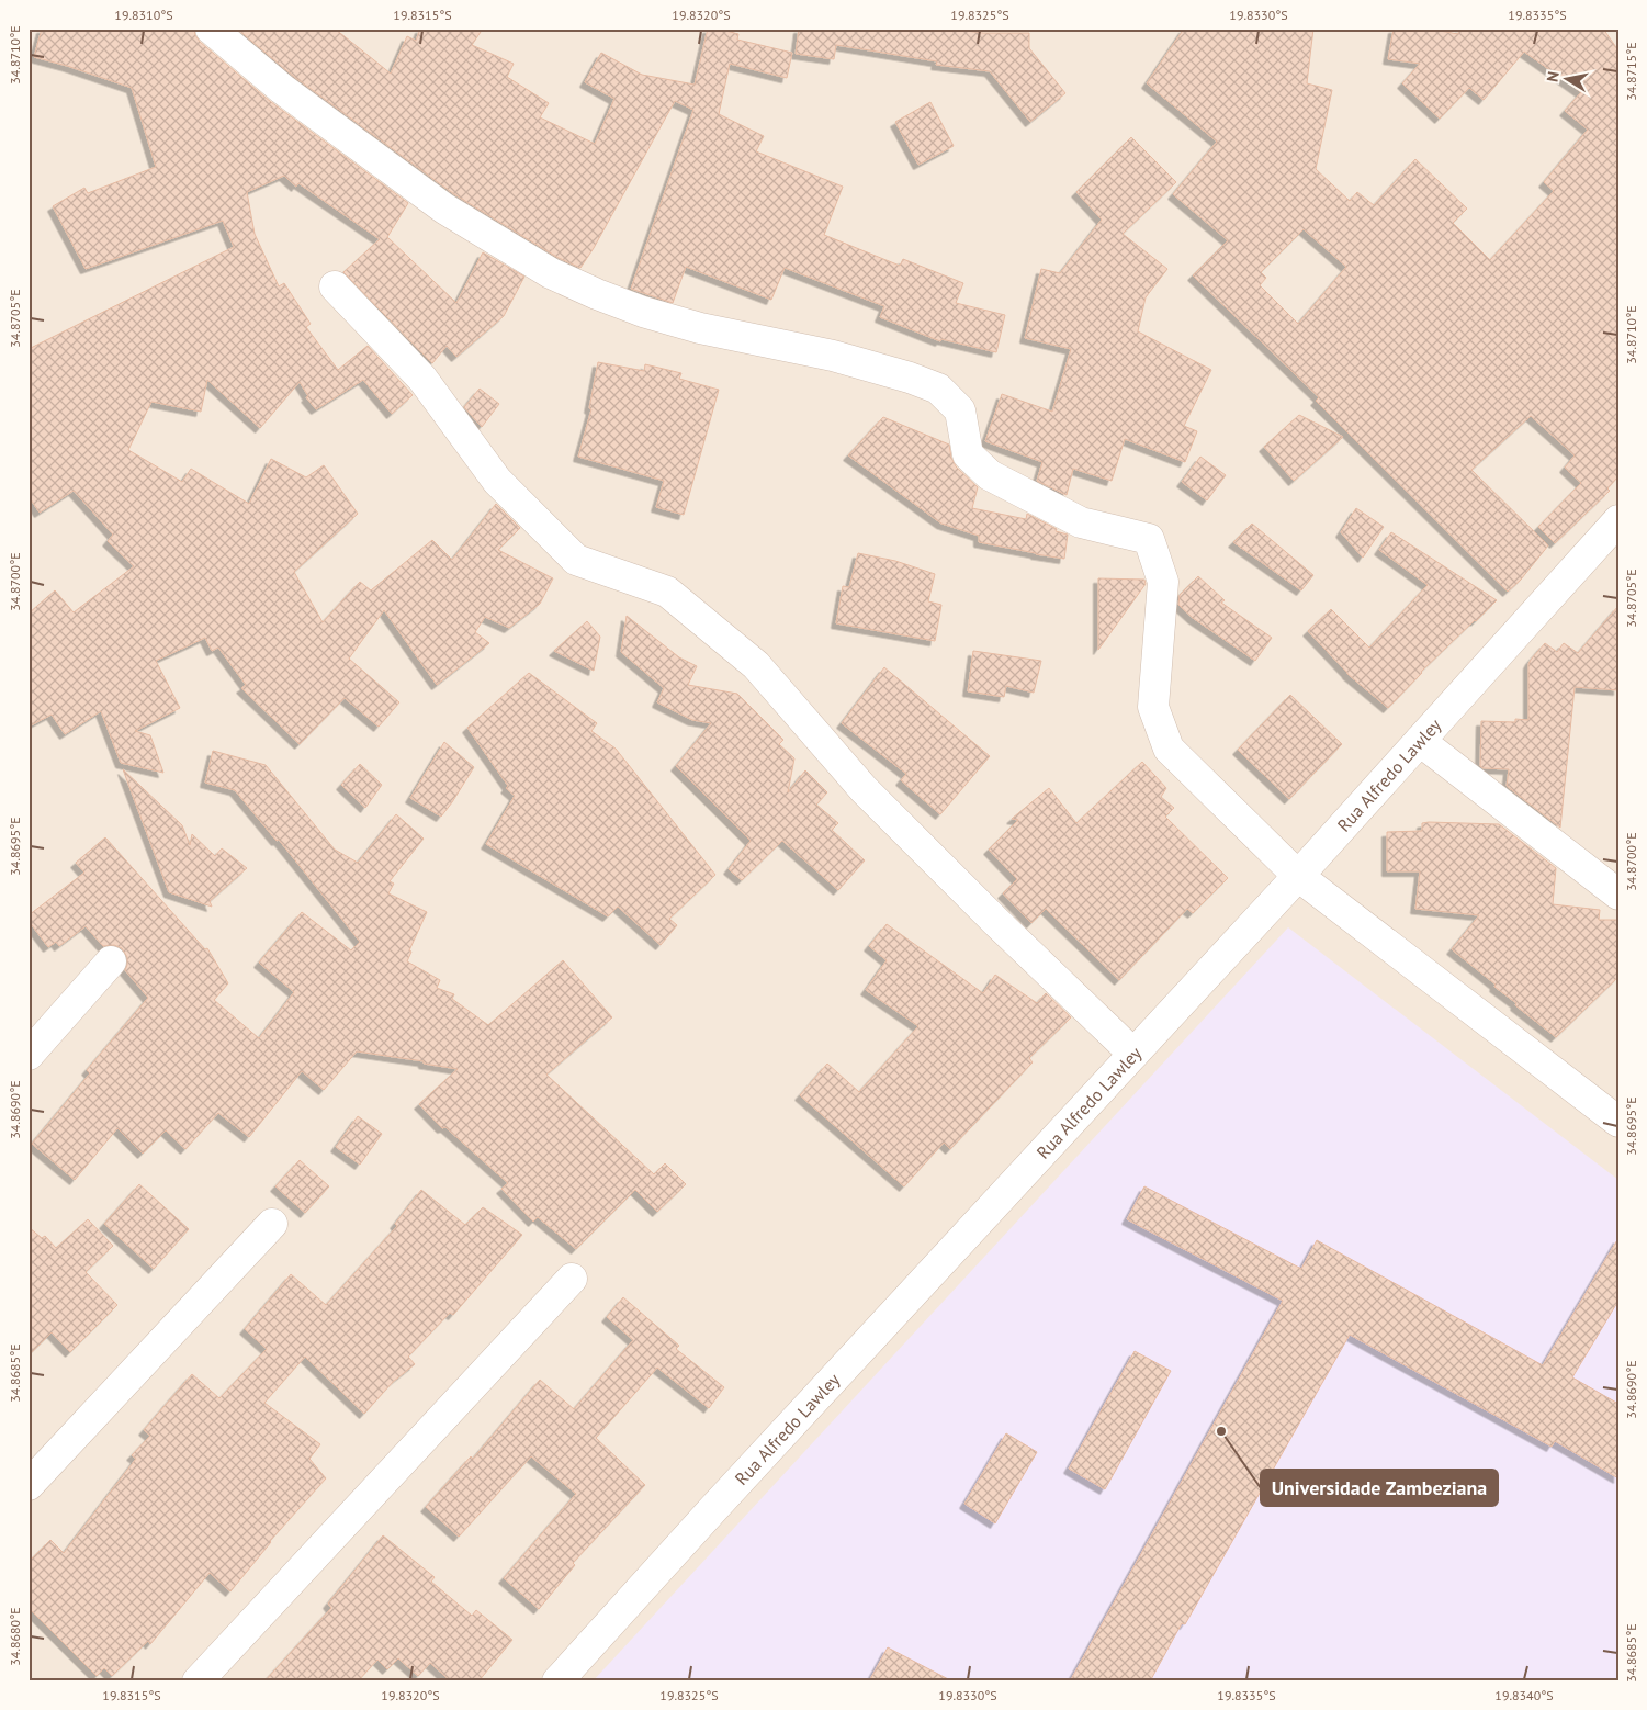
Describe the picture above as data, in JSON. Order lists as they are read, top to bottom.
{
  "streets": {
    "street": ["Rua Alfredo Lawley"]
  },
  "places": ["Universidade Zambeziana"],
  "north": "left",
  "coordinates": [
    "19.8310°S",
    "19.8315°S",
    "19.8320°S",
    "19.8325°S",
    "19.8330°S",
    "19.8335°S",
    "34.8710°E",
    "34.8715°E",
    "34.8705°E",
    "34.8700°E",
    "34.8695°E",
    "34.8690°E",
    "34.8685°E",
    "34.8680°E",
    "19.8340°S"
  ]
}
